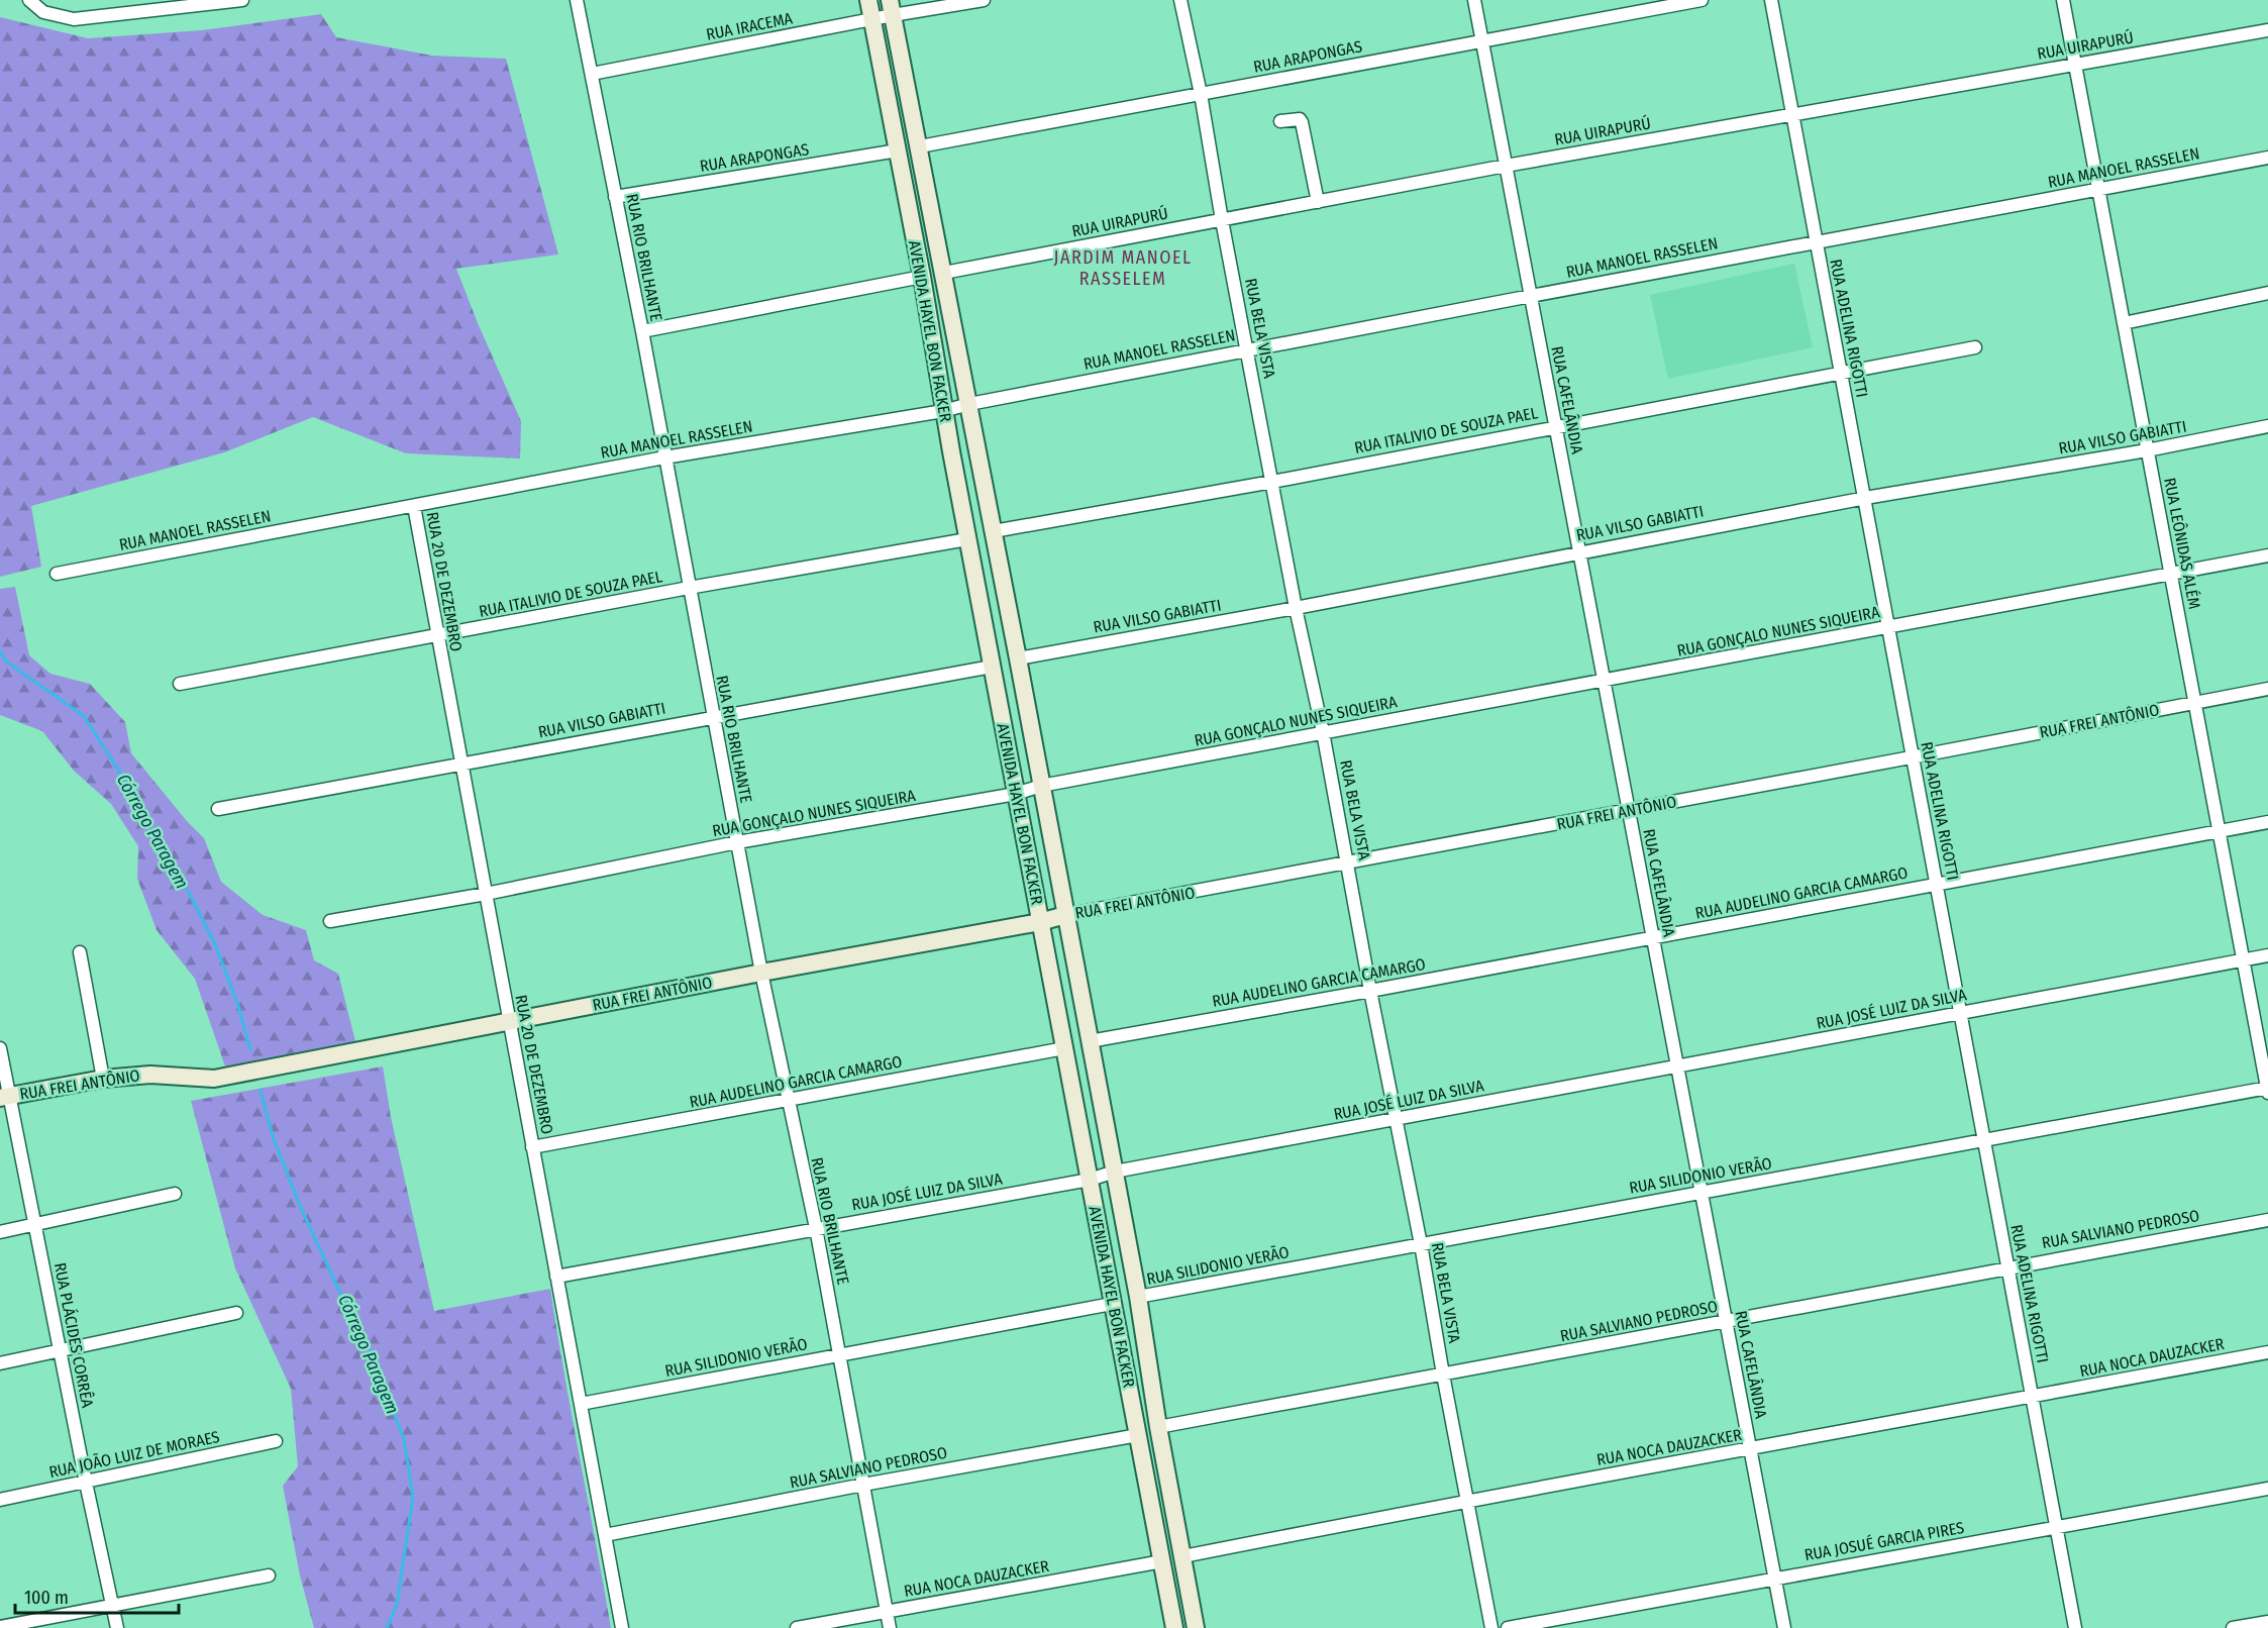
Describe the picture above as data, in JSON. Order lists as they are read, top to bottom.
{
  "streets": {
    "main road": ["AVENIDA HAYEL BON FACKER", "RUA FREI ANTÔNIO"],
    "street": [
      "RUA IRACEMA",
      "RUA UIRAPURÚ",
      "RUA ARAPONGAS",
      "RUA MANOEL RASSELEN",
      "RUA RIO BRILHANTE",
      "RUA BELA VISTA",
      "RUA ADELINA RIGOTTI",
      "RUA CAFELÂNDIA",
      "RUA ITALIVIO DE SOUZA PAEL",
      "RUA VILSO GABIATTI",
      "RUA LEÔNIDAS ALÉM",
      "RUA 20 DE DEZEMBRO",
      "RUA GONÇALO NUNES SIQUEIRA",
      "RUA AUDELINO GARCIA CAMARGO",
      "RUA JOSÉ LUIZ DA SILVA",
      "RUA SILIDONIO VERÃO",
      "RUA SALVIANO PEDROSO",
      "RUA PLÁCIDES CORRÊA",
      "RUA NOCA DAUZACKER",
      "RUA JOÃO LUIZ DE MORAES",
      "RUA JOSUÉ GARCIA PIRES"
    ]
  },
  "crossings": [
    ["RUA IRACEMA", "RUA RIO BRILHANTE"],
    ["RUA IRACEMA", "AVENIDA HAYEL BON FACKER"],
    ["RUA UIRAPURÚ", "RUA BELA VISTA"],
    ["RUA UIRAPURÚ", "RUA ADELINA RIGOTTI"],
    ["RUA UIRAPURÚ", "AVENIDA HAYEL BON FACKER"],
    ["RUA UIRAPURÚ", "RUA CAFELÂNDIA"],
    ["RUA UIRAPURÚ", "RUA LEÔNIDAS ALÉM"],
    ["RUA ARAPONGAS", "RUA RIO BRILHANTE"],
    ["RUA ARAPONGAS", "RUA BELA VISTA"],
    ["RUA ARAPONGAS", "AVENIDA HAYEL BON FACKER"],
    ["RUA ARAPONGAS", "RUA CAFELÂNDIA"],
    ["RUA MANOEL RASSELEN", "RUA RIO BRILHANTE"],
    ["RUA MANOEL RASSELEN", "RUA BELA VISTA"],
    ["RUA MANOEL RASSELEN", "RUA ADELINA RIGOTTI"],
    ["RUA MANOEL RASSELEN", "AVENIDA HAYEL BON FACKER"],
    ["RUA MANOEL RASSELEN", "RUA CAFELÂNDIA"],
    ["RUA MANOEL RASSELEN", "RUA LEÔNIDAS ALÉM"],
    ["RUA MANOEL RASSELEN", "RUA 20 DE DEZEMBRO"],
    ["RUA RIO BRILHANTE", "RUA ITALIVIO DE SOUZA PAEL"],
    ["RUA RIO BRILHANTE", "RUA VILSO GABIATTI"],
    ["RUA RIO BRILHANTE", "RUA GONÇALO NUNES SIQUEIRA"],
    ["RUA RIO BRILHANTE", "RUA FREI ANTÔNIO"],
    ["RUA RIO BRILHANTE", "RUA AUDELINO GARCIA CAMARGO"],
    ["RUA RIO BRILHANTE", "RUA JOSÉ LUIZ DA SILVA"],
    ["RUA RIO BRILHANTE", "RUA SILIDONIO VERÃO"],
    ["RUA RIO BRILHANTE", "RUA SALVIANO PEDROSO"],
    ["RUA RIO BRILHANTE", "RUA NOCA DAUZACKER"],
    ["RUA BELA VISTA", "RUA ITALIVIO DE SOUZA PAEL"],
    ["RUA BELA VISTA", "RUA VILSO GABIATTI"],
    ["RUA BELA VISTA", "RUA GONÇALO NUNES SIQUEIRA"],
    ["RUA BELA VISTA", "RUA FREI ANTÔNIO"],
    ["RUA BELA VISTA", "RUA AUDELINO GARCIA CAMARGO"],
    ["RUA BELA VISTA", "RUA JOSÉ LUIZ DA SILVA"],
    ["RUA BELA VISTA", "RUA SILIDONIO VERÃO"],
    ["RUA BELA VISTA", "RUA SALVIANO PEDROSO"],
    ["RUA BELA VISTA", "RUA NOCA DAUZACKER"],
    ["RUA ADELINA RIGOTTI", "RUA ITALIVIO DE SOUZA PAEL"],
    ["RUA ADELINA RIGOTTI", "RUA VILSO GABIATTI"],
    ["RUA ADELINA RIGOTTI", "RUA GONÇALO NUNES SIQUEIRA"],
    ["RUA ADELINA RIGOTTI", "RUA FREI ANTÔNIO"],
    ["RUA ADELINA RIGOTTI", "RUA AUDELINO GARCIA CAMARGO"],
    ["RUA ADELINA RIGOTTI", "RUA JOSÉ LUIZ DA SILVA"],
    ["RUA ADELINA RIGOTTI", "RUA SILIDONIO VERÃO"],
    ["RUA ADELINA RIGOTTI", "RUA SALVIANO PEDROSO"],
    ["RUA ADELINA RIGOTTI", "RUA NOCA DAUZACKER"],
    ["RUA ADELINA RIGOTTI", "RUA JOSUÉ GARCIA PIRES"],
    ["AVENIDA HAYEL BON FACKER", "RUA ITALIVIO DE SOUZA PAEL"],
    ["AVENIDA HAYEL BON FACKER", "RUA VILSO GABIATTI"],
    ["AVENIDA HAYEL BON FACKER", "RUA GONÇALO NUNES SIQUEIRA"],
    ["AVENIDA HAYEL BON FACKER", "RUA FREI ANTÔNIO"],
    ["AVENIDA HAYEL BON FACKER", "RUA AUDELINO GARCIA CAMARGO"],
    ["AVENIDA HAYEL BON FACKER", "RUA JOSÉ LUIZ DA SILVA"],
    ["AVENIDA HAYEL BON FACKER", "RUA SILIDONIO VERÃO"],
    ["AVENIDA HAYEL BON FACKER", "RUA SALVIANO PEDROSO"],
    ["AVENIDA HAYEL BON FACKER", "RUA NOCA DAUZACKER"],
    ["RUA CAFELÂNDIA", "RUA ITALIVIO DE SOUZA PAEL"],
    ["RUA CAFELÂNDIA", "RUA VILSO GABIATTI"],
    ["RUA CAFELÂNDIA", "RUA GONÇALO NUNES SIQUEIRA"],
    ["RUA CAFELÂNDIA", "RUA FREI ANTÔNIO"],
    ["RUA CAFELÂNDIA", "RUA AUDELINO GARCIA CAMARGO"],
    ["RUA CAFELÂNDIA", "RUA JOSÉ LUIZ DA SILVA"],
    ["RUA CAFELÂNDIA", "RUA SILIDONIO VERÃO"],
    ["RUA CAFELÂNDIA", "RUA SALVIANO PEDROSO"],
    ["RUA CAFELÂNDIA", "RUA NOCA DAUZACKER"],
    ["RUA CAFELÂNDIA", "RUA JOSUÉ GARCIA PIRES"],
    ["RUA ITALIVIO DE SOUZA PAEL", "RUA 20 DE DEZEMBRO"],
    ["RUA VILSO GABIATTI", "RUA LEÔNIDAS ALÉM"],
    ["RUA VILSO GABIATTI", "RUA 20 DE DEZEMBRO"],
    ["RUA LEÔNIDAS ALÉM", "RUA GONÇALO NUNES SIQUEIRA"],
    ["RUA LEÔNIDAS ALÉM", "RUA FREI ANTÔNIO"],
    ["RUA LEÔNIDAS ALÉM", "RUA AUDELINO GARCIA CAMARGO"],
    ["RUA LEÔNIDAS ALÉM", "RUA JOSÉ LUIZ DA SILVA"],
    ["RUA LEÔNIDAS ALÉM", "RUA SILIDONIO VERÃO"],
    ["RUA 20 DE DEZEMBRO", "RUA GONÇALO NUNES SIQUEIRA"],
    ["RUA 20 DE DEZEMBRO", "RUA FREI ANTÔNIO"],
    ["RUA 20 DE DEZEMBRO", "RUA AUDELINO GARCIA CAMARGO"],
    ["RUA 20 DE DEZEMBRO", "RUA JOSÉ LUIZ DA SILVA"],
    ["RUA 20 DE DEZEMBRO", "RUA SILIDONIO VERÃO"],
    ["RUA 20 DE DEZEMBRO", "RUA SALVIANO PEDROSO"],
    ["RUA FREI ANTÔNIO", "RUA PLÁCIDES CORRÊA"],
    ["RUA PLÁCIDES CORRÊA", "RUA JOÃO LUIZ DE MORAES"]
  ],
  "districts": ["JARDIM MANOEL RASSELEM"],
  "water": ["Córrego Paragem"],
  "scale_bar": "100 m"
}
